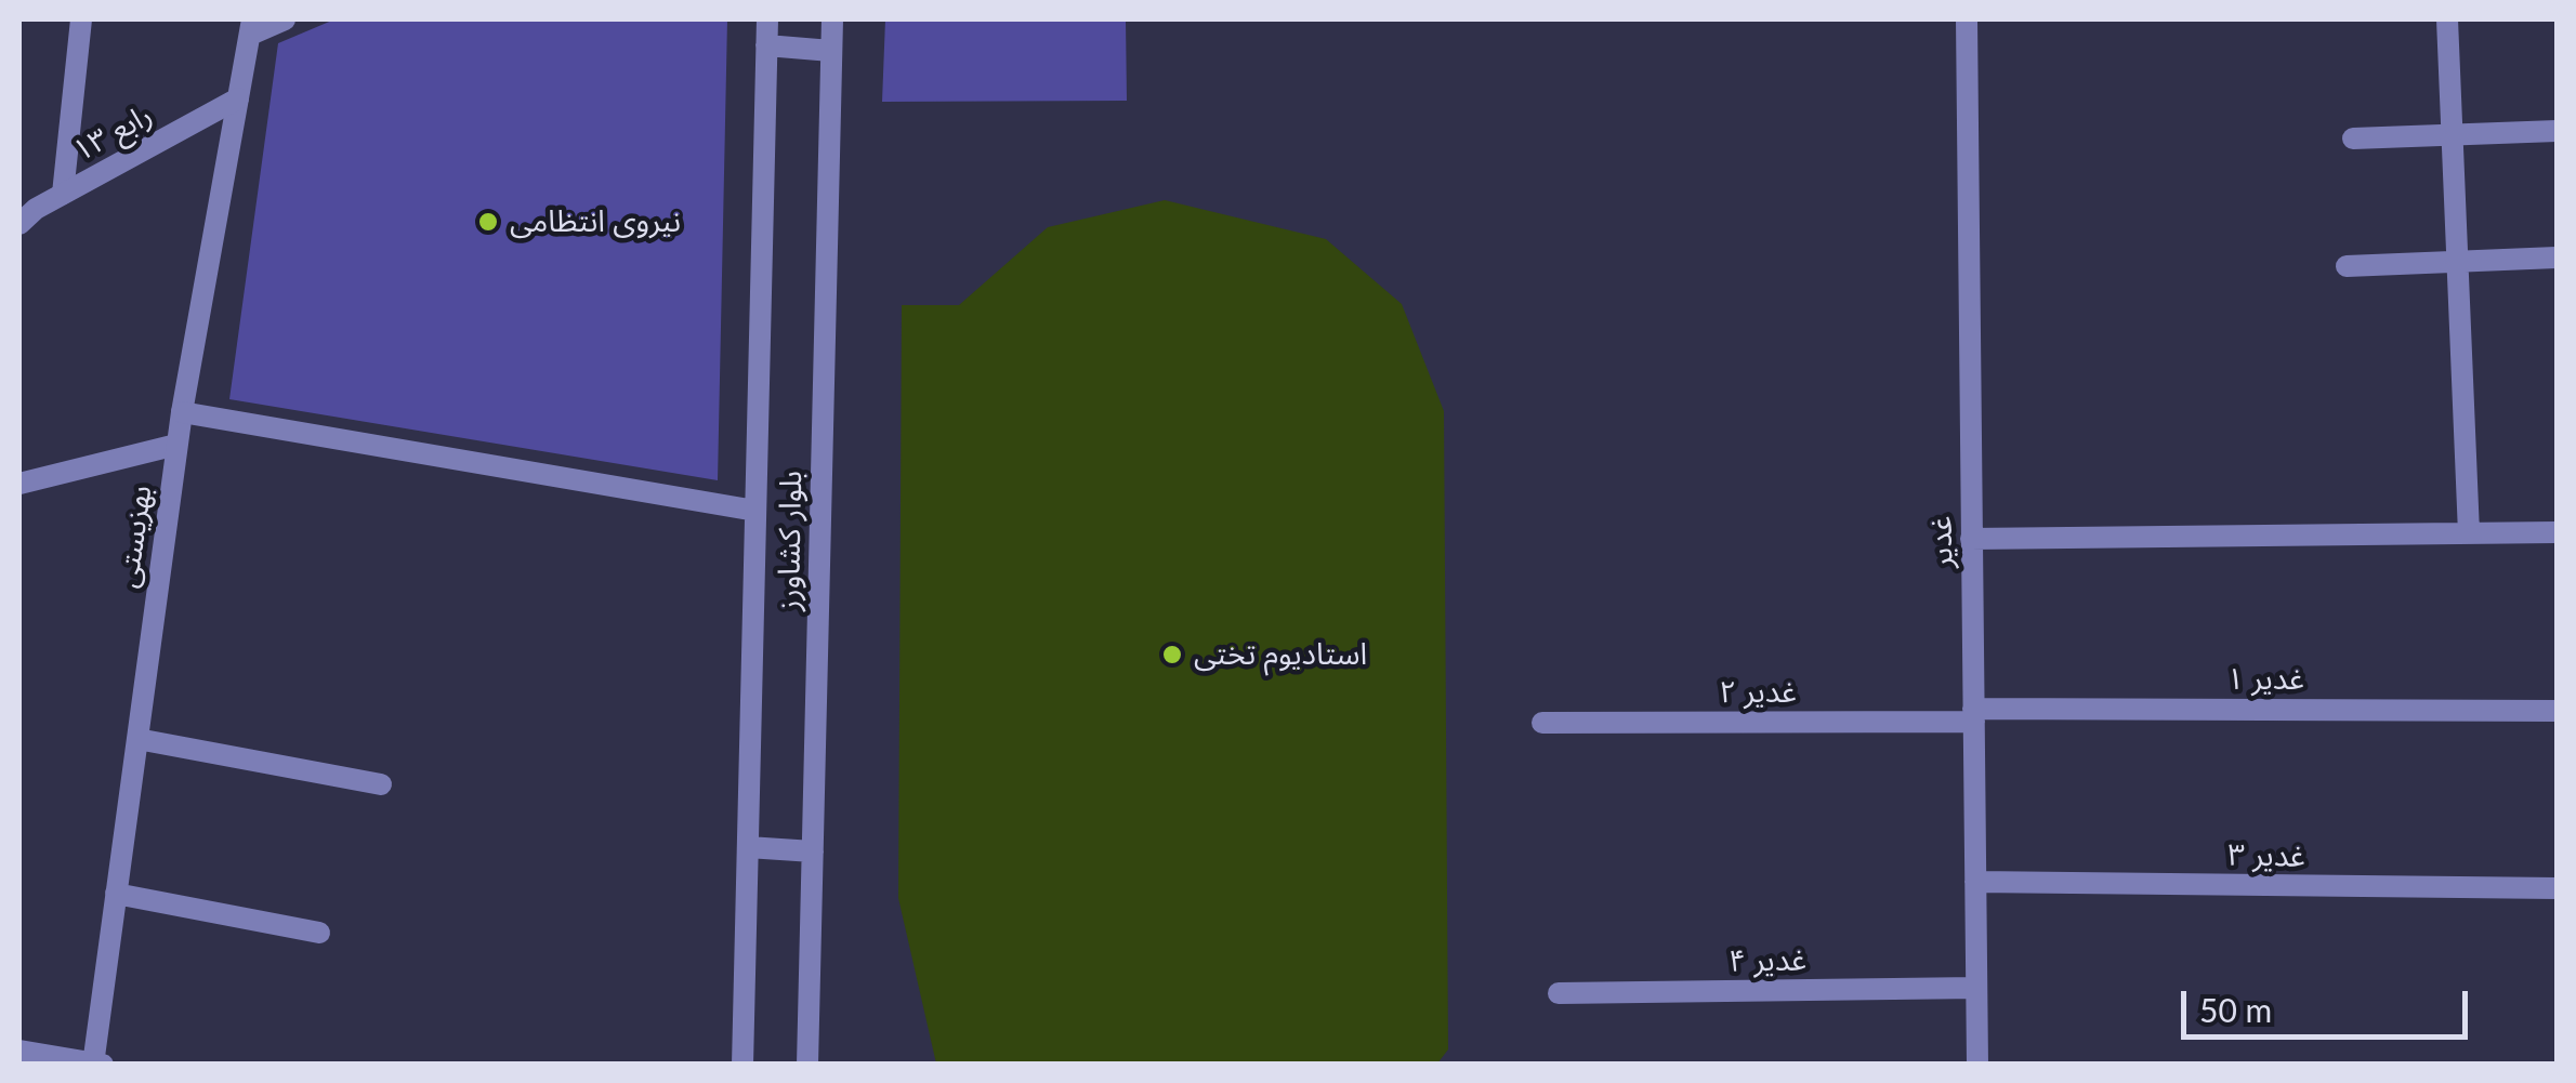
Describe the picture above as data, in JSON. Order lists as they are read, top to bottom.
{
  "streets": {
    "street": [
      "رابع ۱۳",
      "بهزیستی",
      "بلوار کشاورز",
      "غدیر",
      "غدیر ۱",
      "غدیر ۲",
      "غدیر ۳",
      "غدیر ۴"
    ]
  },
  "crossings": [
    ["رابع ۱۳", "بهزیستی"],
    ["غدیر", "غدیر ۱"],
    ["غدیر", "غدیر ۲"],
    ["غدیر", "غدیر ۳"],
    ["غدیر", "غدیر ۴"],
    ["غدیر ۱", "غدیر ۲"]
  ],
  "places": ["نیروی انتظامی", "استادیوم تختی"],
  "scale_bar": "50 m"
}
